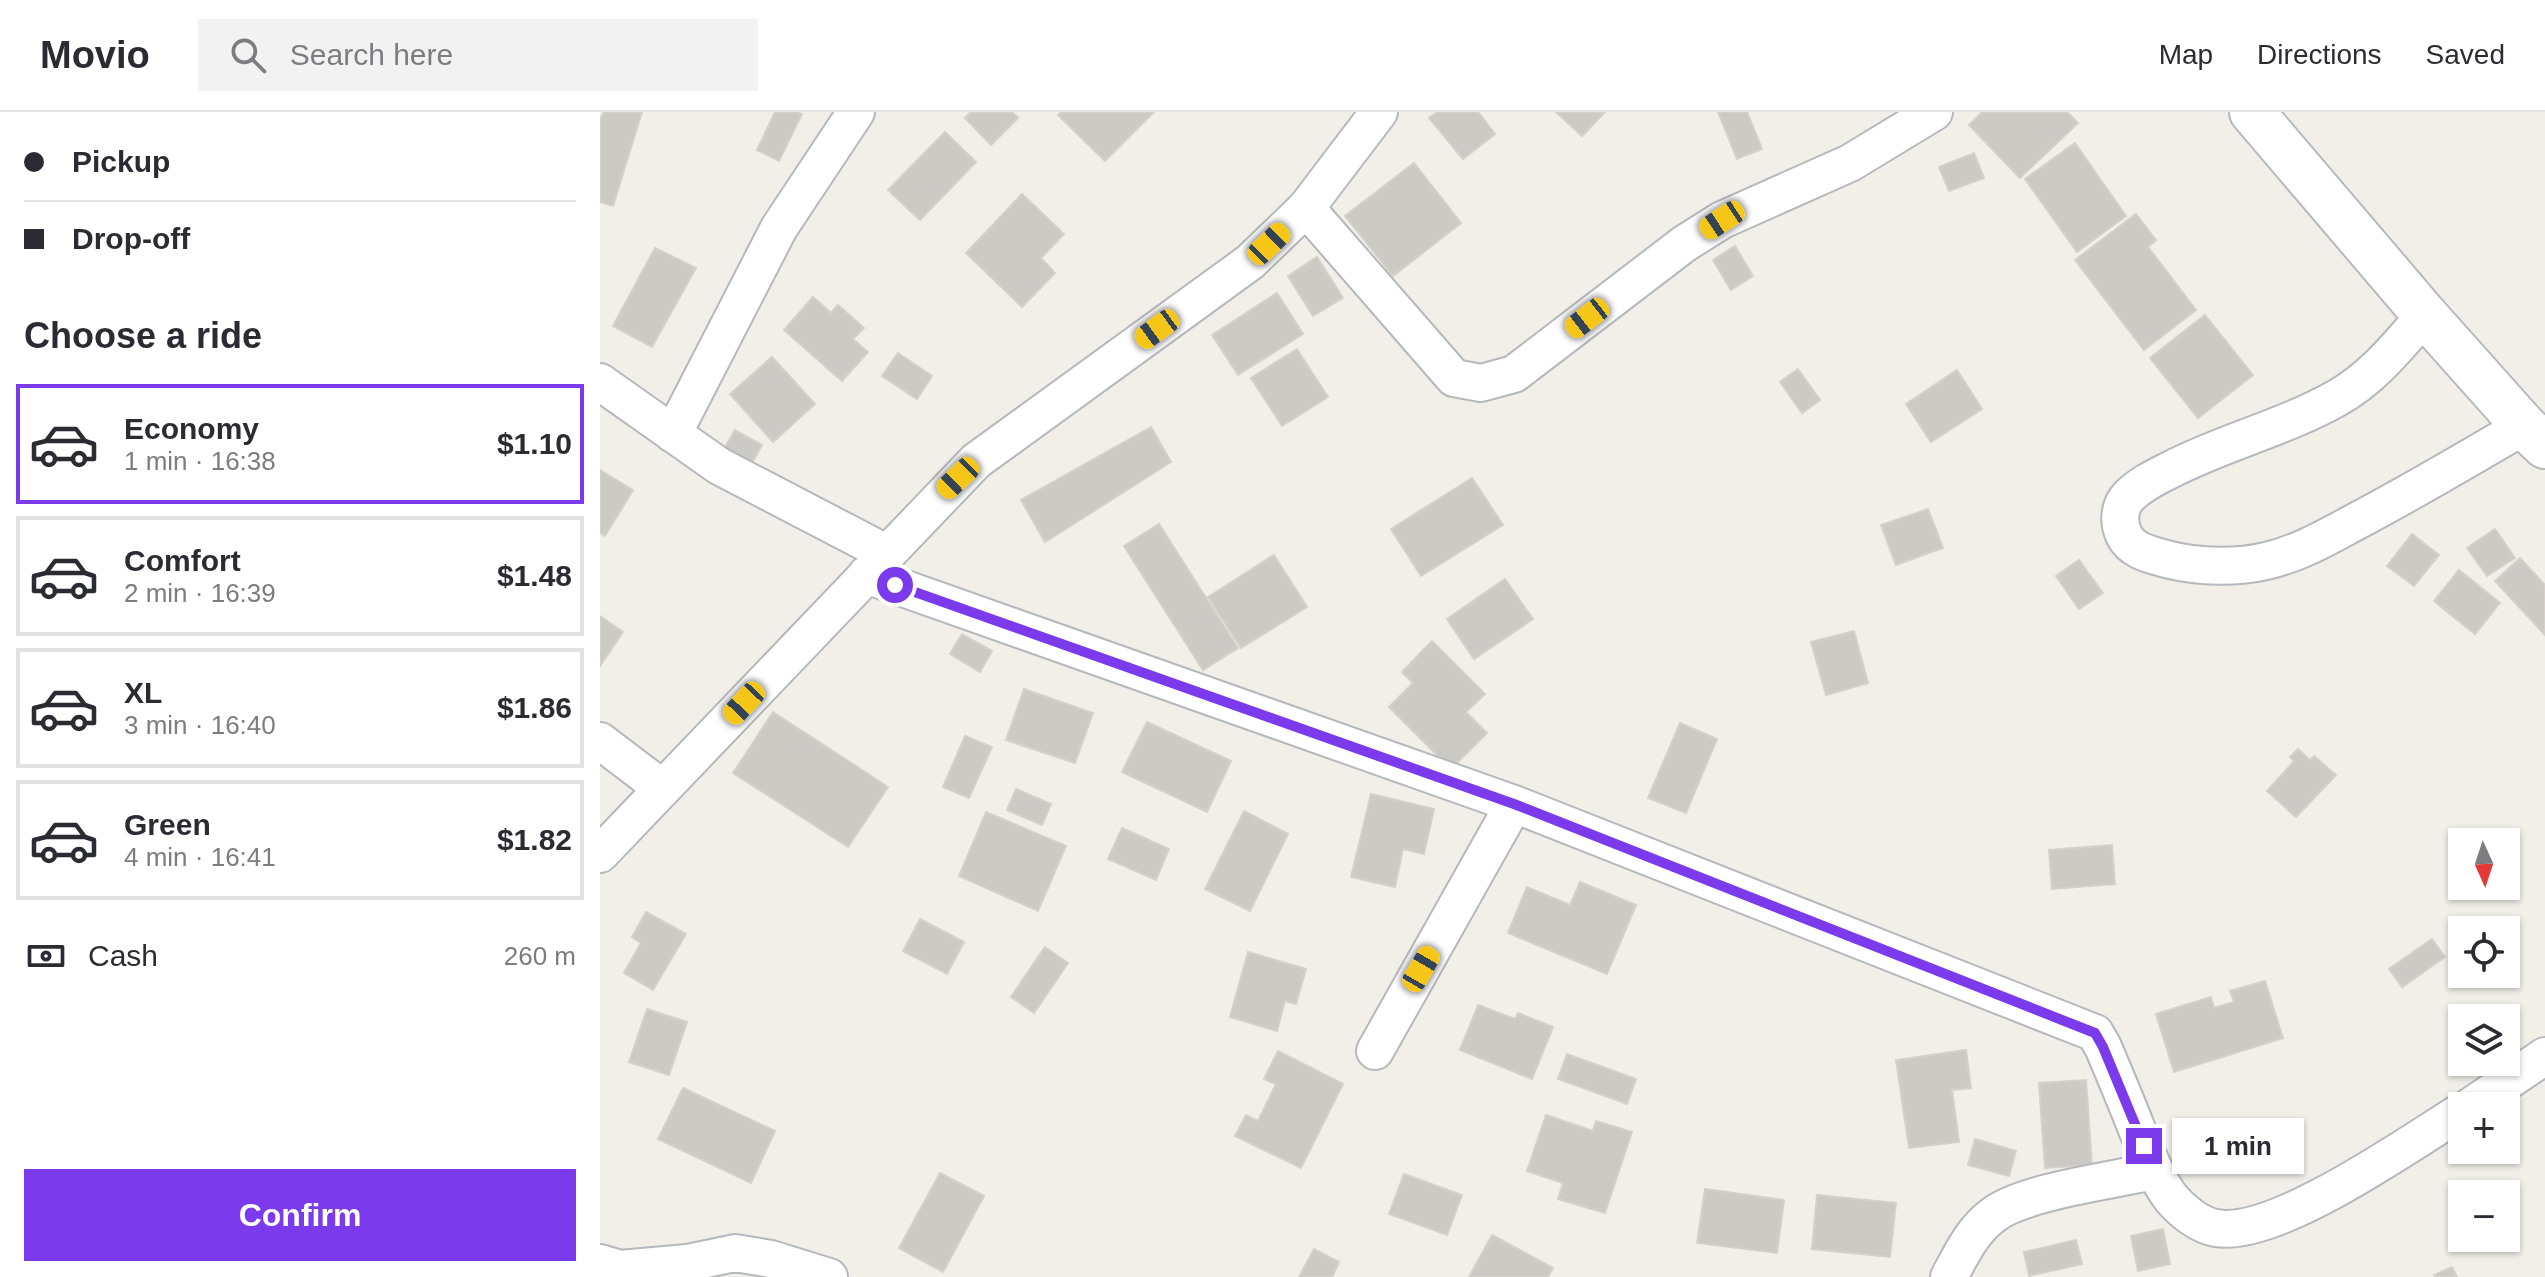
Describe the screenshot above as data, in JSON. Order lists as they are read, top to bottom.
{
  "north": "bottom",
  "page": {
    "header": "Movio",
    "search": "Search here",
    "nav": ["Map", "Directions", "Saved"],
    "banner": ["Pickup", "Drop-off"],
    "heading": "Choose a ride",
    "list": [
      {
        "name": "Economy",
        "note": "1 min · 16:38",
        "value": "$1.10"
      },
      {
        "name": "Comfort",
        "note": "2 min · 16:39",
        "value": "$1.48"
      },
      {
        "name": "XL",
        "note": "3 min · 16:40",
        "value": "$1.86"
      },
      {
        "name": "Green",
        "note": "4 min · 16:41",
        "value": "$1.82"
      }
    ],
    "map_buttons": ["+", "−"],
    "pay": ["Cash", "260 m"],
    "bubble": "1 min",
    "buttons": "Confirm"
  }
}
